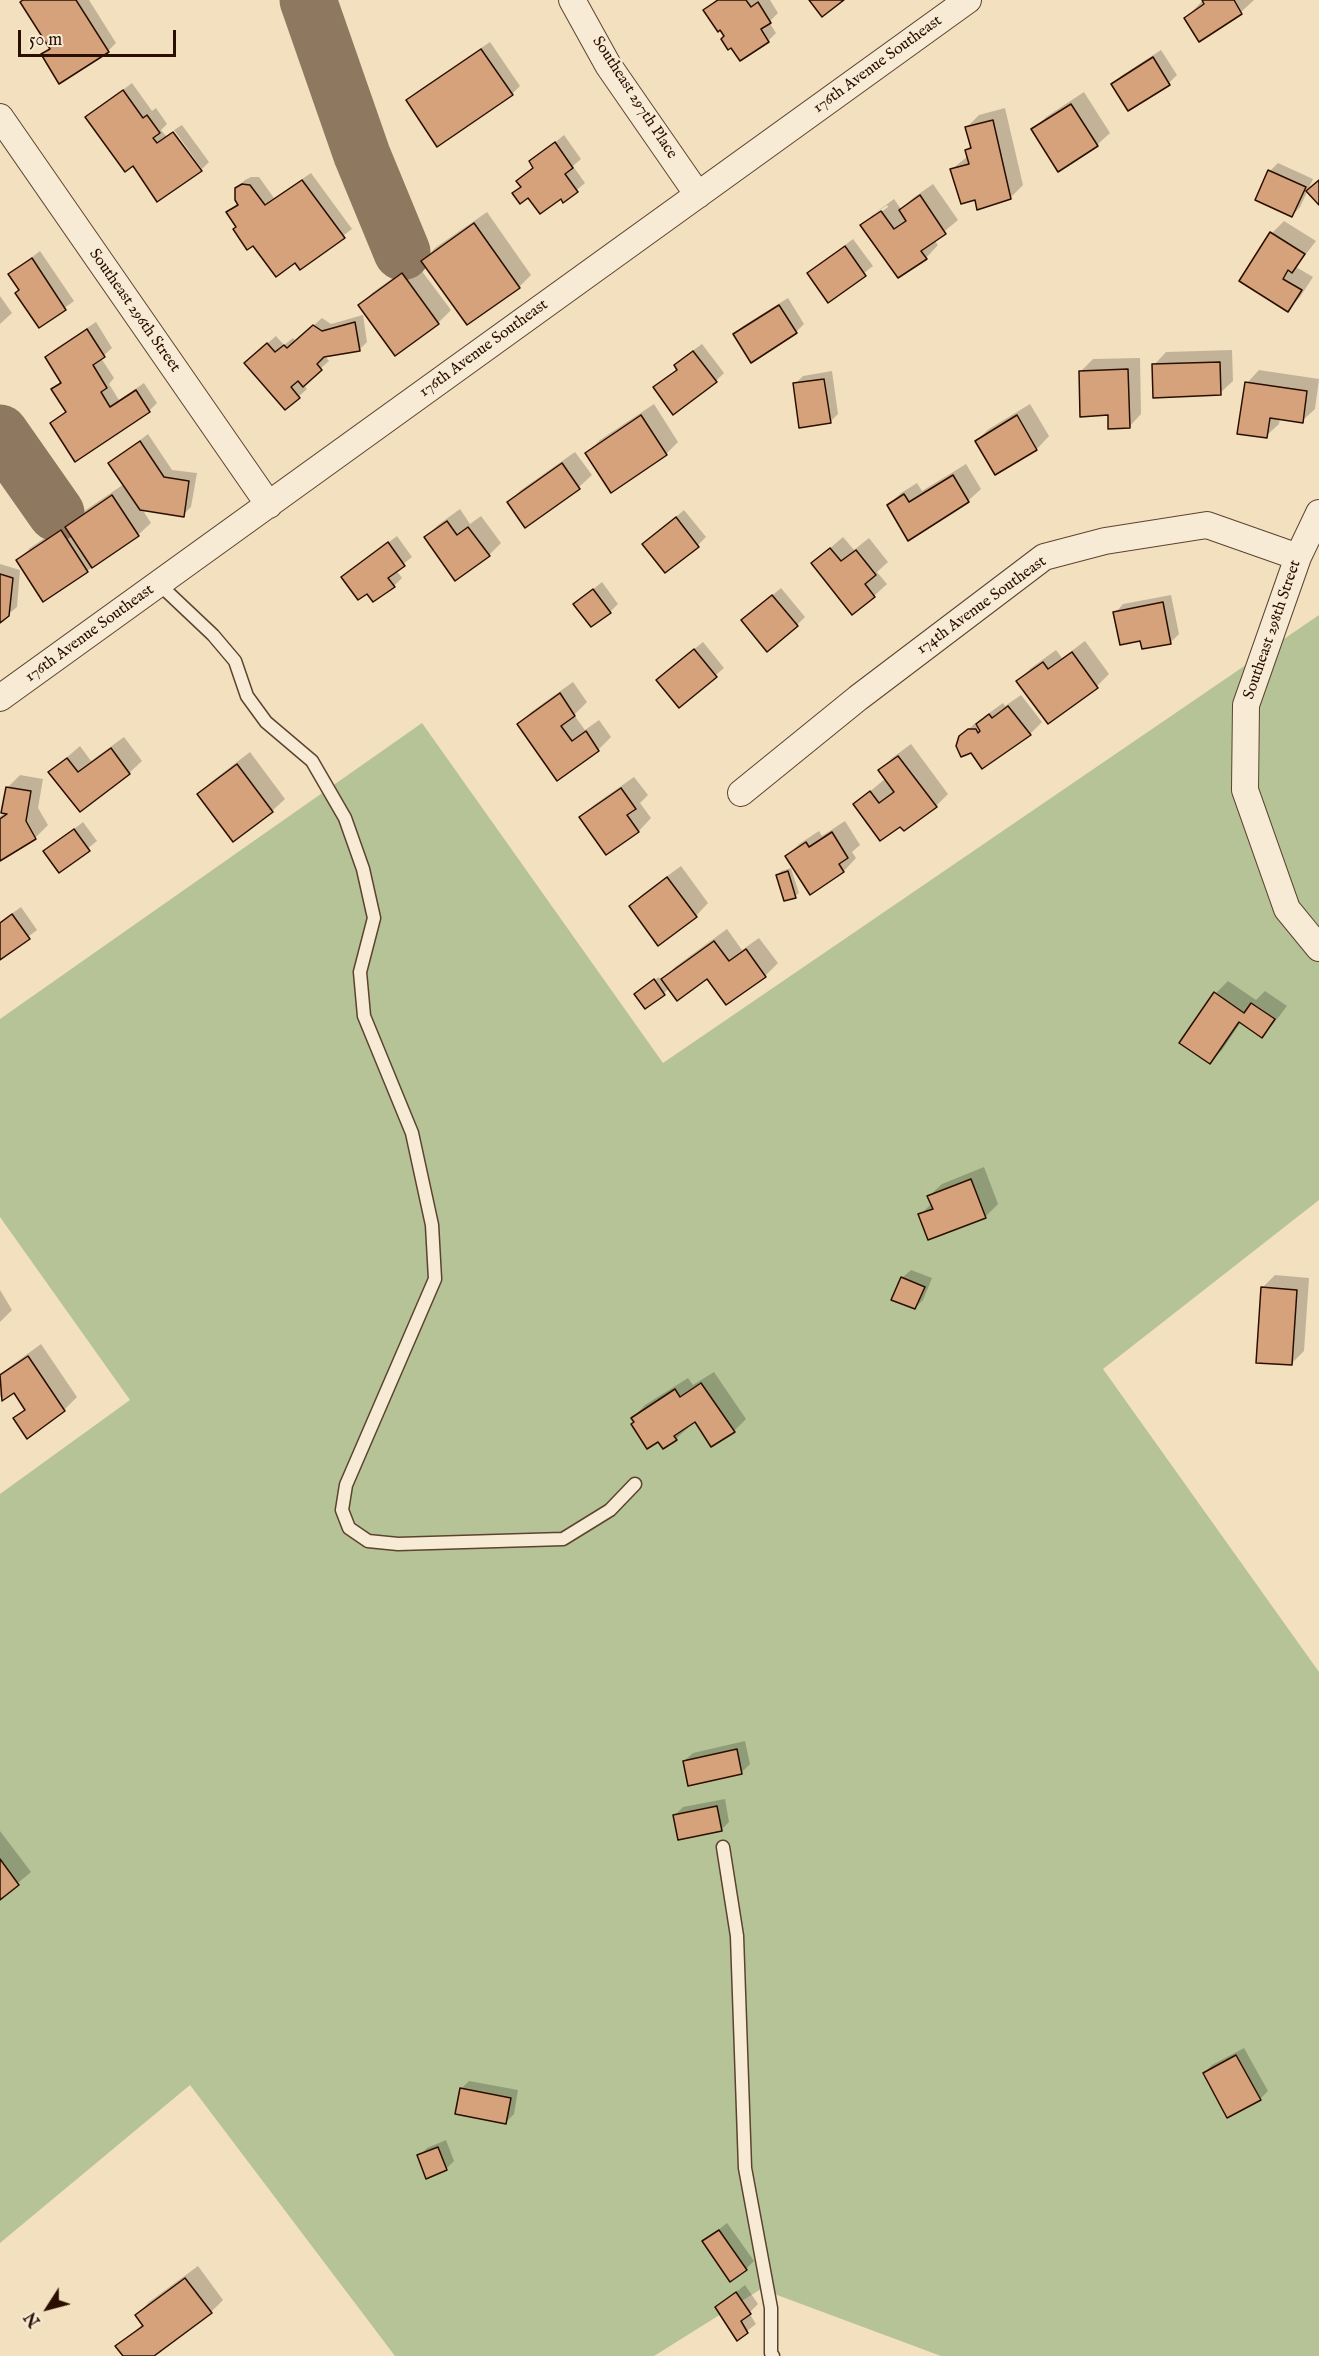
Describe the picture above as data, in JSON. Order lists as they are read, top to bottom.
{
  "streets": {
    "street": [
      "176th Avenue Southeast",
      "Southeast 297th Place",
      "Southeast 296th Street",
      "174th Avenue Southeast",
      "Southeast 298th Street"
    ]
  },
  "crossings": [
    ["176th Avenue Southeast", "Southeast 297th Place"],
    ["176th Avenue Southeast", "Southeast 296th Street"],
    ["174th Avenue Southeast", "Southeast 298th Street"]
  ],
  "scale_bar": "50 m",
  "north": "bottom left"
}
